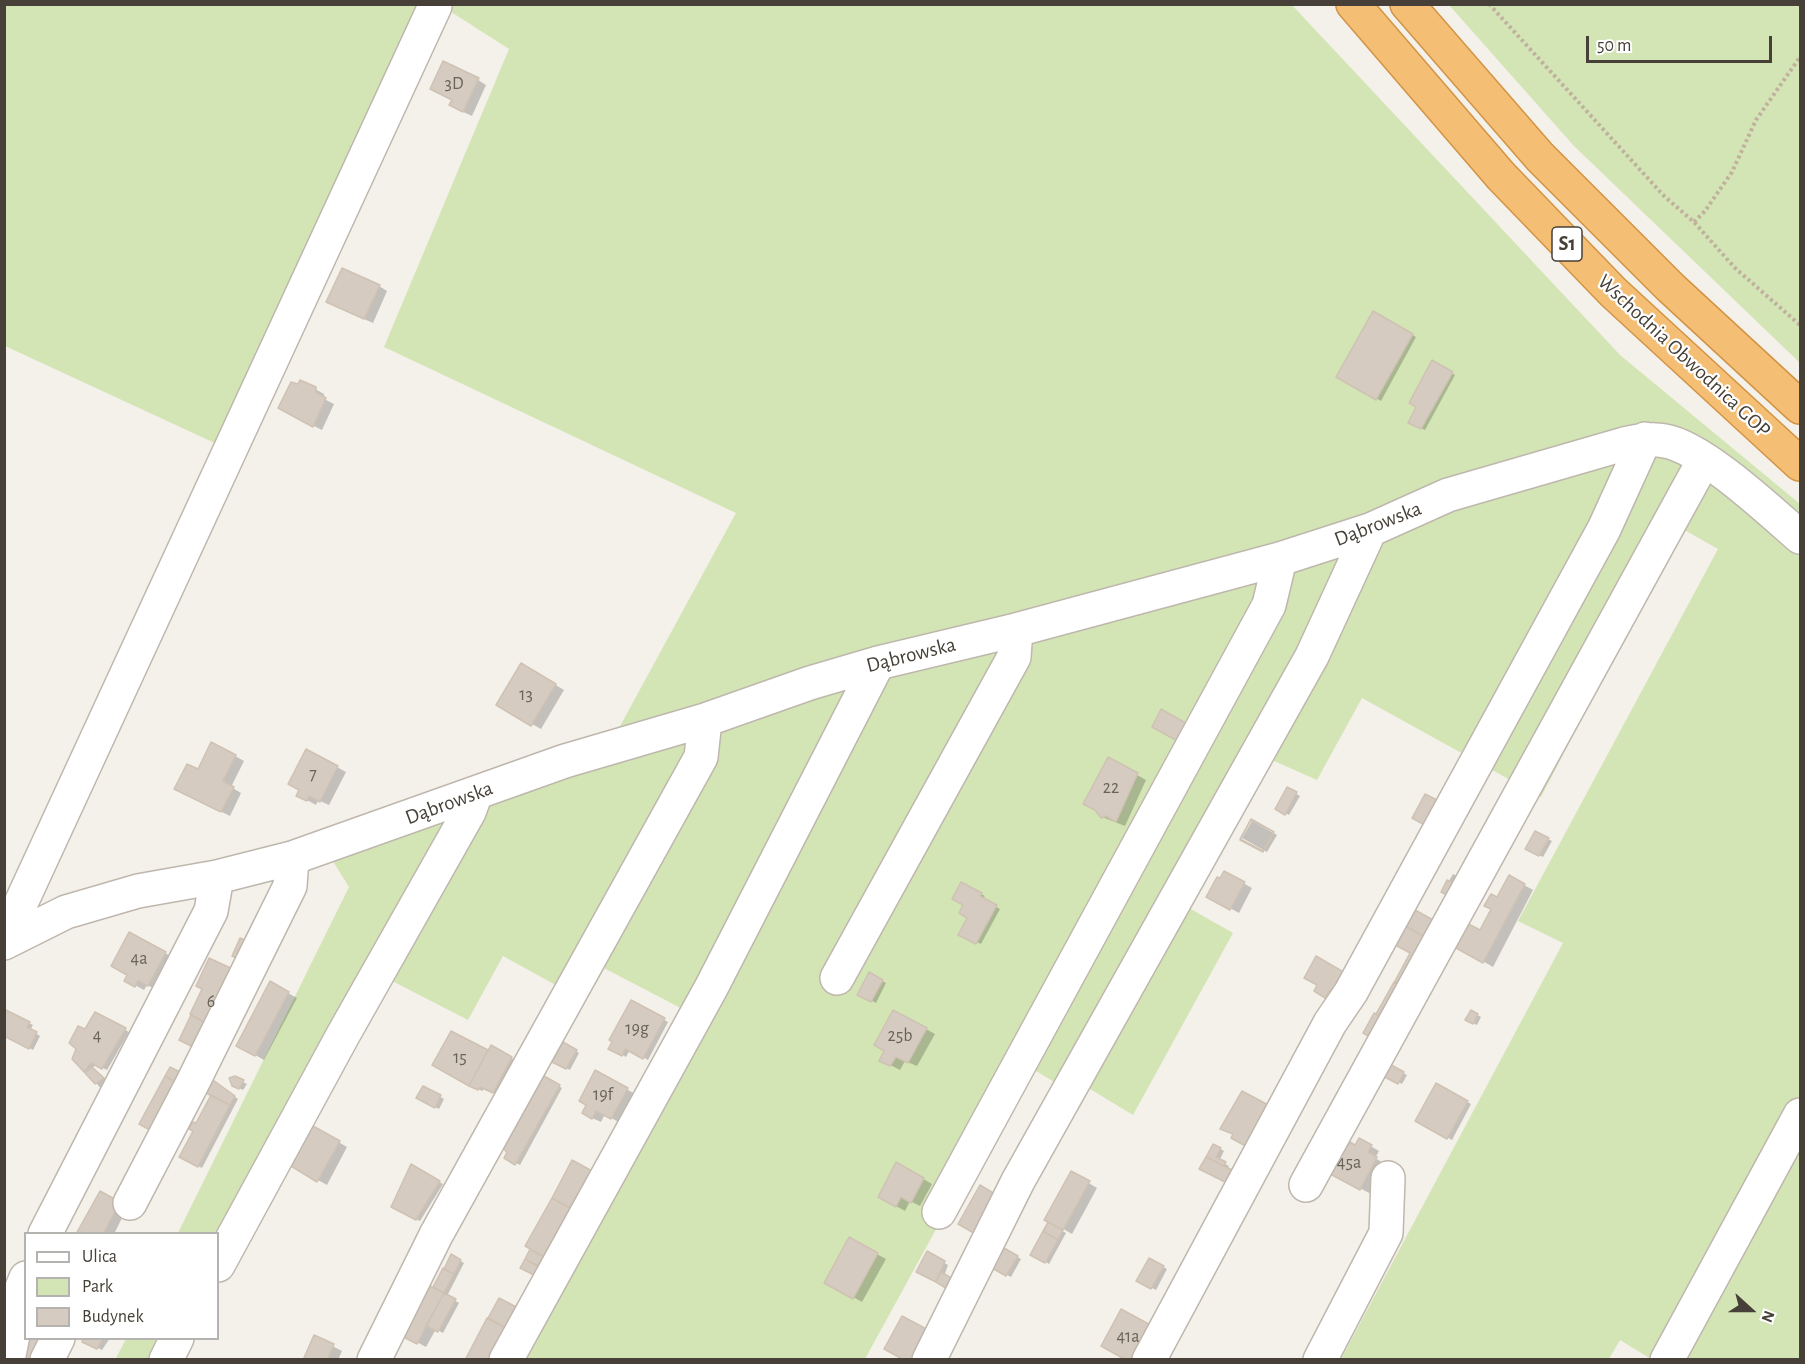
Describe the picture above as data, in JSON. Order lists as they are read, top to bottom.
{
  "streets": {
    "highway": ["S1", "Wschodnia Obwodnica GOP"],
    "lane": ["Dąbrowska"]
  },
  "house_numbers": [
    "3D",
    "13",
    "7",
    "22",
    "4a",
    "6",
    "19g",
    "4",
    "25b",
    "15",
    "19f",
    "45a",
    "41a"
  ],
  "legend": ["Ulica", "Park", "Budynek"],
  "scale_bar": "50 m",
  "north": "right"
}
